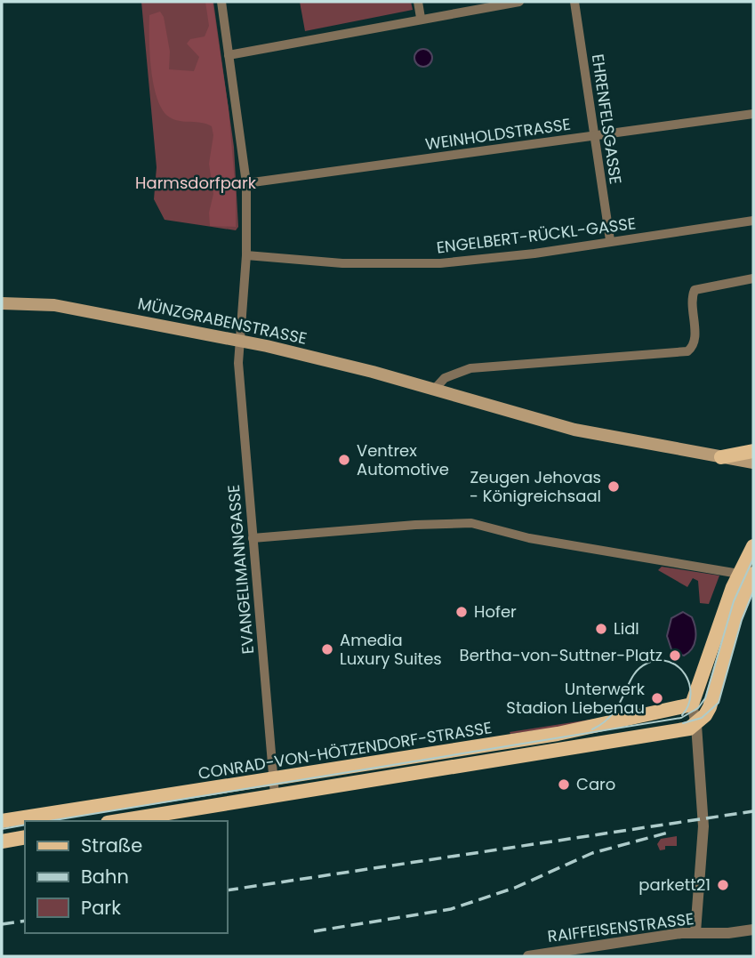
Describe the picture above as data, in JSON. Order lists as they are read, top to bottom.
{
  "streets": {
    "main road": ["MÜNZGRABENSTRASSE", "CONRAD-VON-HÖTZENDORF-STRASSE"],
    "street": [
      "EHRENFELSGASSE",
      "WEINHOLDSTRASSE",
      "ENGELBERT-RÜCKL-GASSE",
      "EVANGELIMANNGASSE",
      "RAIFFEISENSTRASSE"
    ]
  },
  "crossings": [
    ["EHRENFELSGASSE", "WEINHOLDSTRASSE"],
    ["EHRENFELSGASSE", "ENGELBERT-RÜCKL-GASSE"],
    ["WEINHOLDSTRASSE", "EVANGELIMANNGASSE"],
    ["ENGELBERT-RÜCKL-GASSE", "EVANGELIMANNGASSE"],
    ["MÜNZGRABENSTRASSE", "EVANGELIMANNGASSE"],
    ["EVANGELIMANNGASSE", "CONRAD-VON-HÖTZENDORF-STRASSE"]
  ],
  "parks": ["Harmsdorfpark"],
  "places": [
    "Ventrex Automotive",
    "Zeugen Jehovas - Königreichsaal",
    "Hofer",
    "Lidl",
    "Amedia Luxury Suites",
    "Bertha-von-Suttner-Platz",
    "Unterwerk Stadion Liebenau",
    "Caro",
    "parkett21"
  ],
  "legend": ["Straße", "Bahn", "Park"]
}
